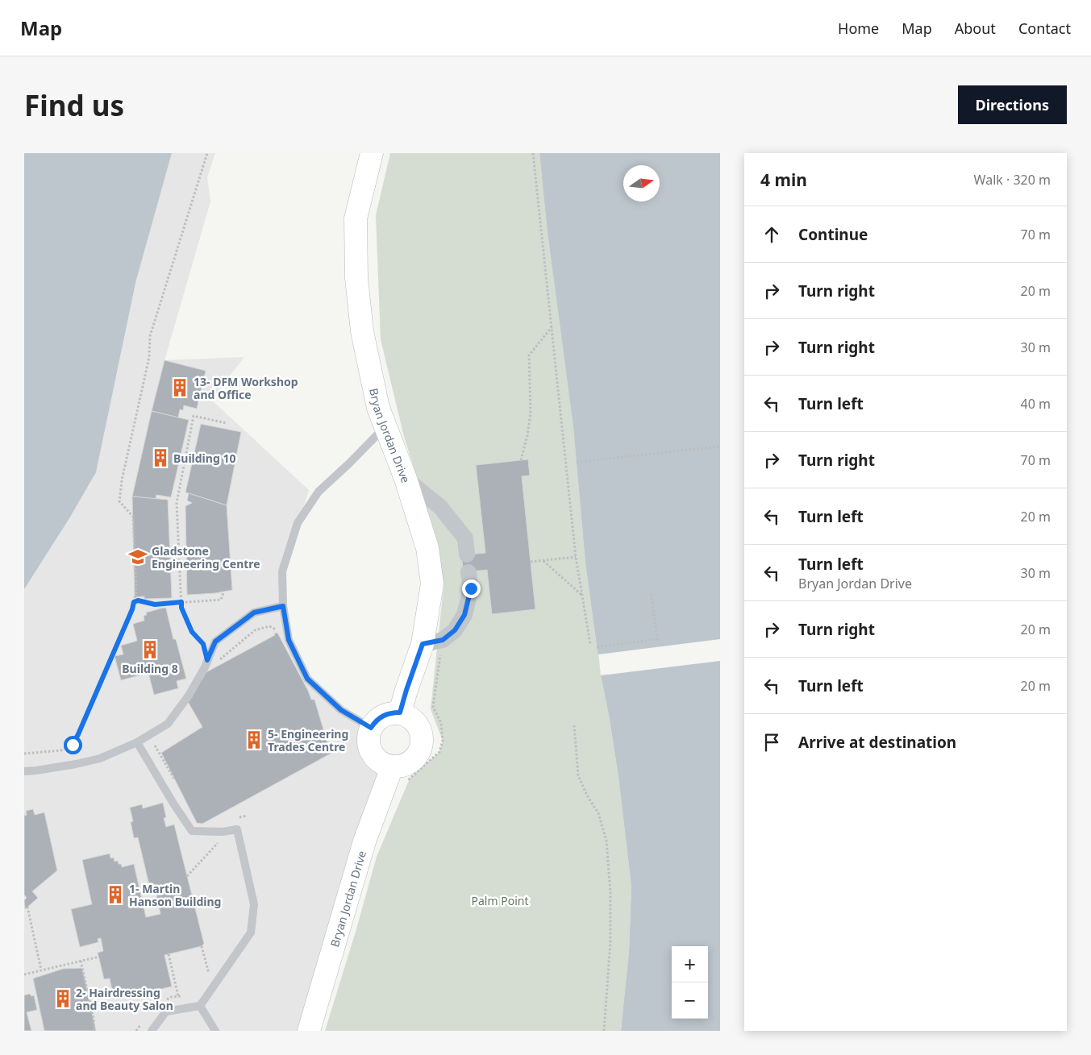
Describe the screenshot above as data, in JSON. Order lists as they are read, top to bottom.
{
  "streets": {
    "main road": ["Bryan Jordan Drive"]
  },
  "parks": ["Palm Point"],
  "places": {
    "building": [
      "13- DFM Workshop and Office",
      "Building 10",
      "Building 8",
      "5- Engineering Trades Centre",
      "1- Martin Hanson Building",
      "2- Hairdressing and Beauty Salon"
    ],
    "school or university": ["Gladstone Engineering Centre"]
  },
  "north": "right",
  "page": {
    "header": "Map",
    "nav": [
      "Home",
      "Map",
      "About",
      "Contact"
    ],
    "buttons": "Directions",
    "title": "Find us",
    "heading": ["4 min", "Walk · 320 m"],
    "list": [
      ["Continue", "70 m"],
      ["Turn right", "20 m"],
      ["Turn right", "30 m"],
      ["Turn left", "40 m"],
      ["Turn right", "70 m"],
      ["Turn left", "20 m"],
      ["Turn left", "Bryan Jordan Drive", "30 m"],
      ["Turn right", "20 m"],
      ["Turn left", "20 m"],
      "Arrive at destination"
    ],
    "map_buttons": ["+", "−"]
  }
}
